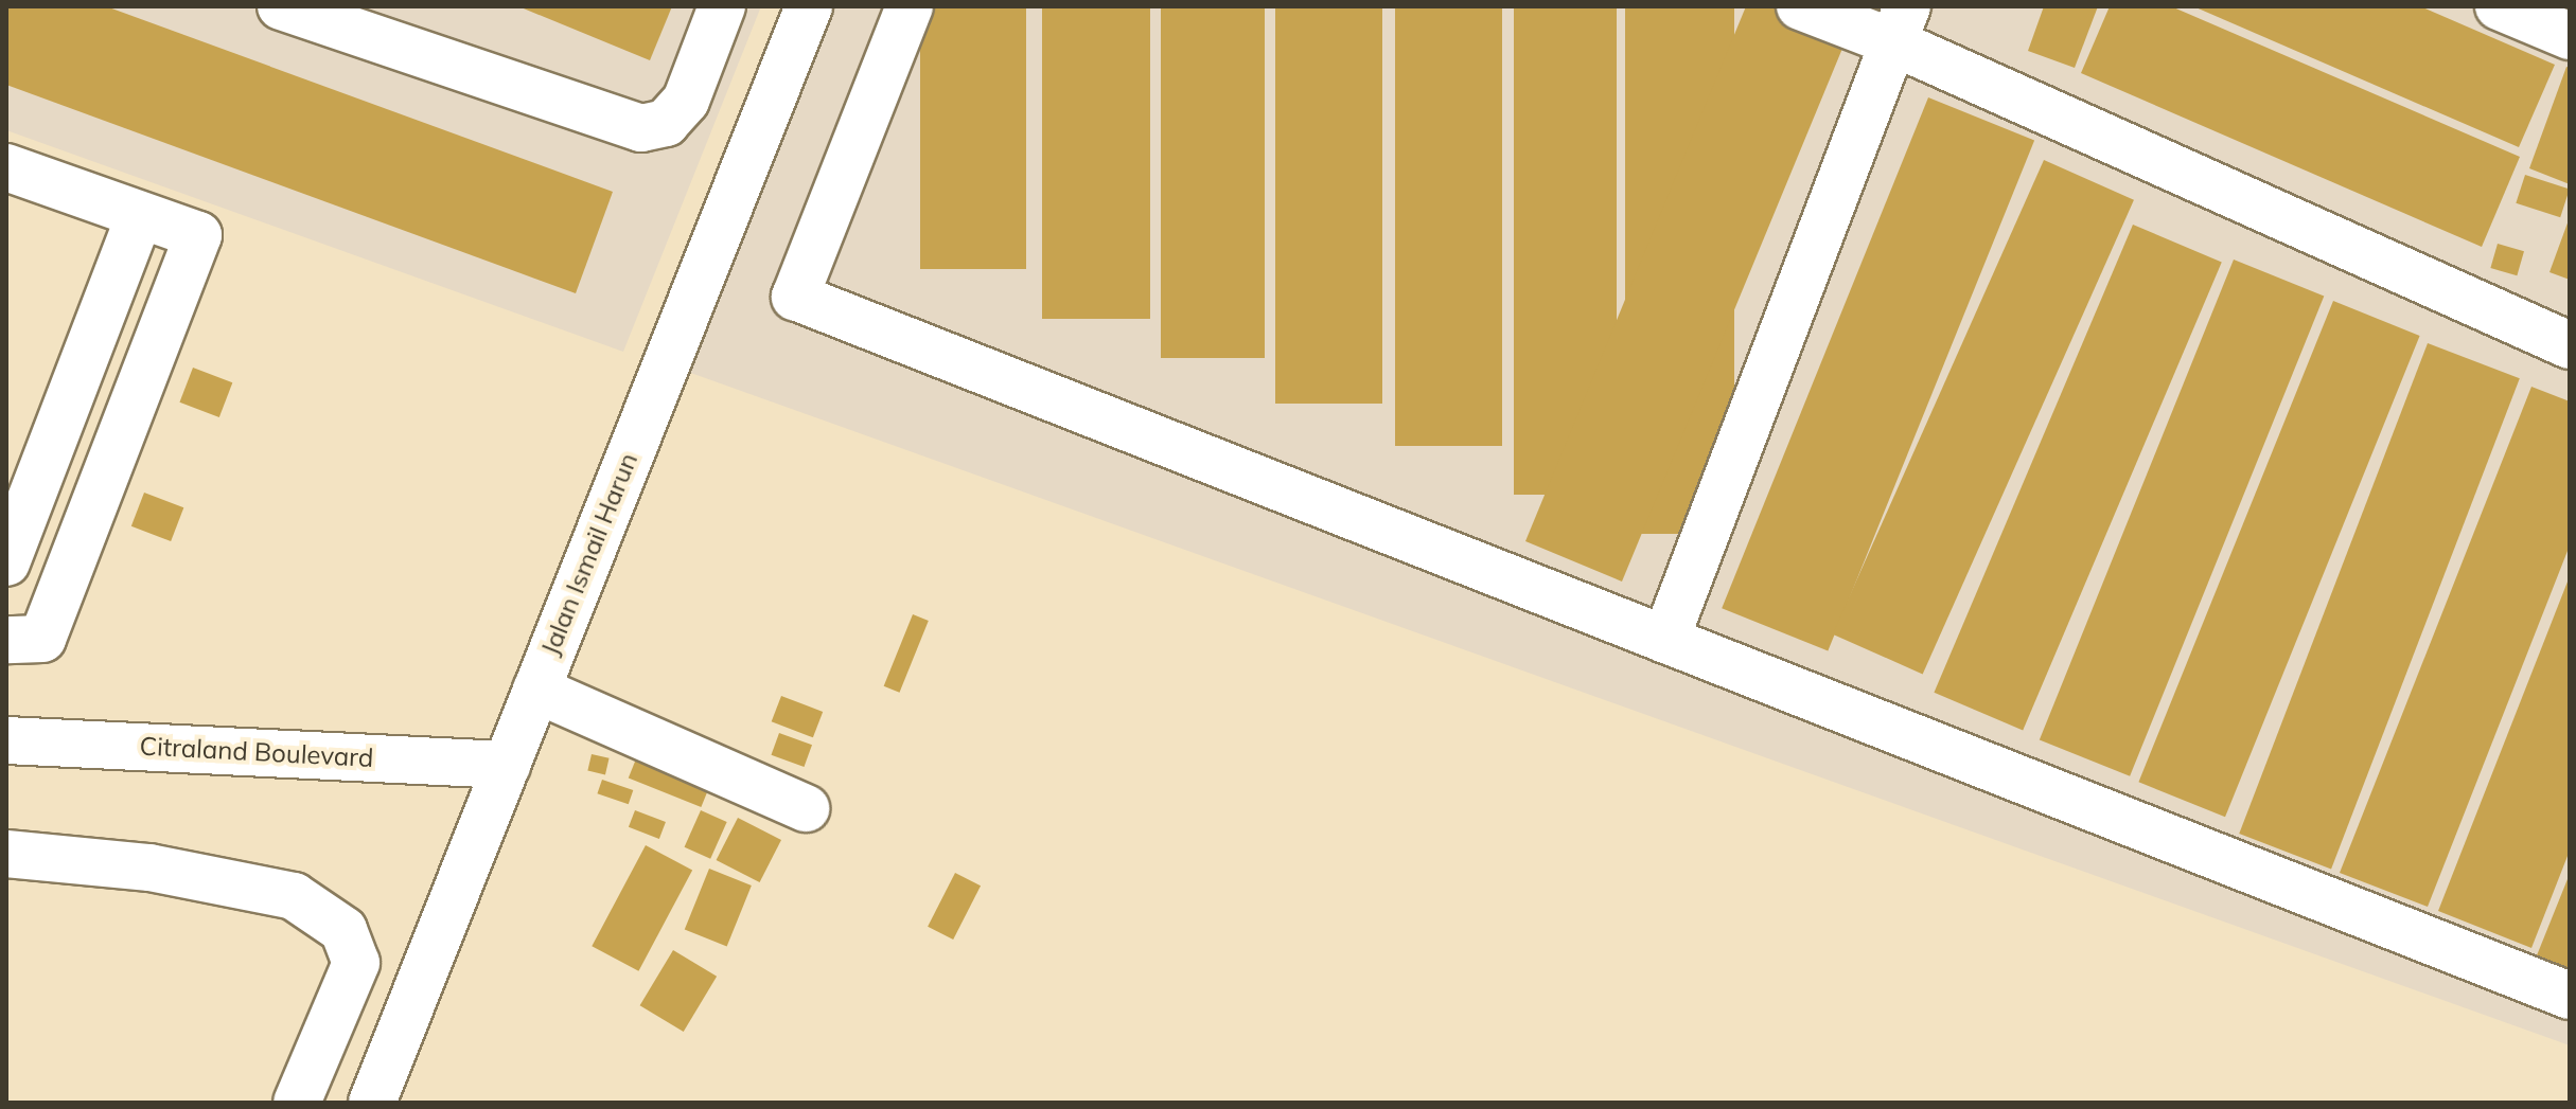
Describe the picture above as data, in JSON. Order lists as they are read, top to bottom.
{
  "streets": {
    "street": ["Jalan Ismail Harun", "Citraland Boulevard"]
  },
  "crossings": [
    ["Jalan Ismail Harun", "Citraland Boulevard"]
  ]
}
